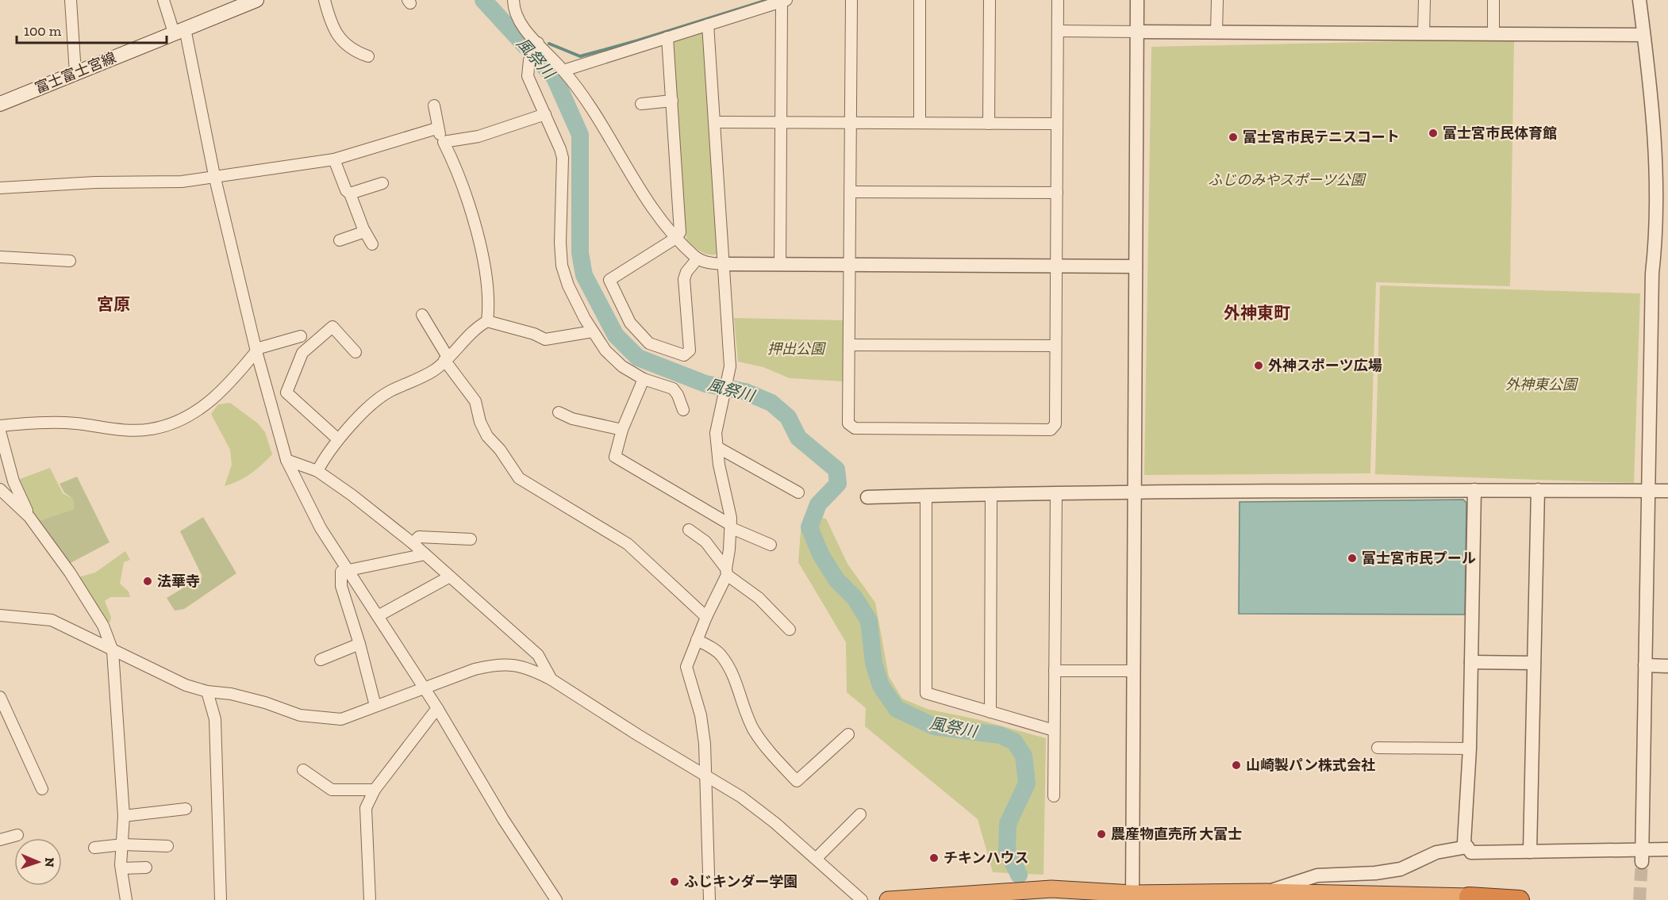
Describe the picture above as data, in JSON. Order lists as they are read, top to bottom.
{
  "streets": {
    "main road": ["富士富士宮線"]
  },
  "districts": ["宮原", "外神東町"],
  "water": ["風祭川"],
  "parks": ["ふじのみやスポーツ公園", "押出公園", "外神東公園"],
  "places": [
    "富士宮市民体育館",
    "富士宮市民テニスコート",
    "外神スポーツ広場",
    "富士宮市民プール",
    "法華寺",
    "山崎製パン株式会社",
    "農産物直売所 大富士",
    "チキンハウス",
    "ふじキンダー学園"
  ],
  "scale_bar": "100 m",
  "north": "right"
}
